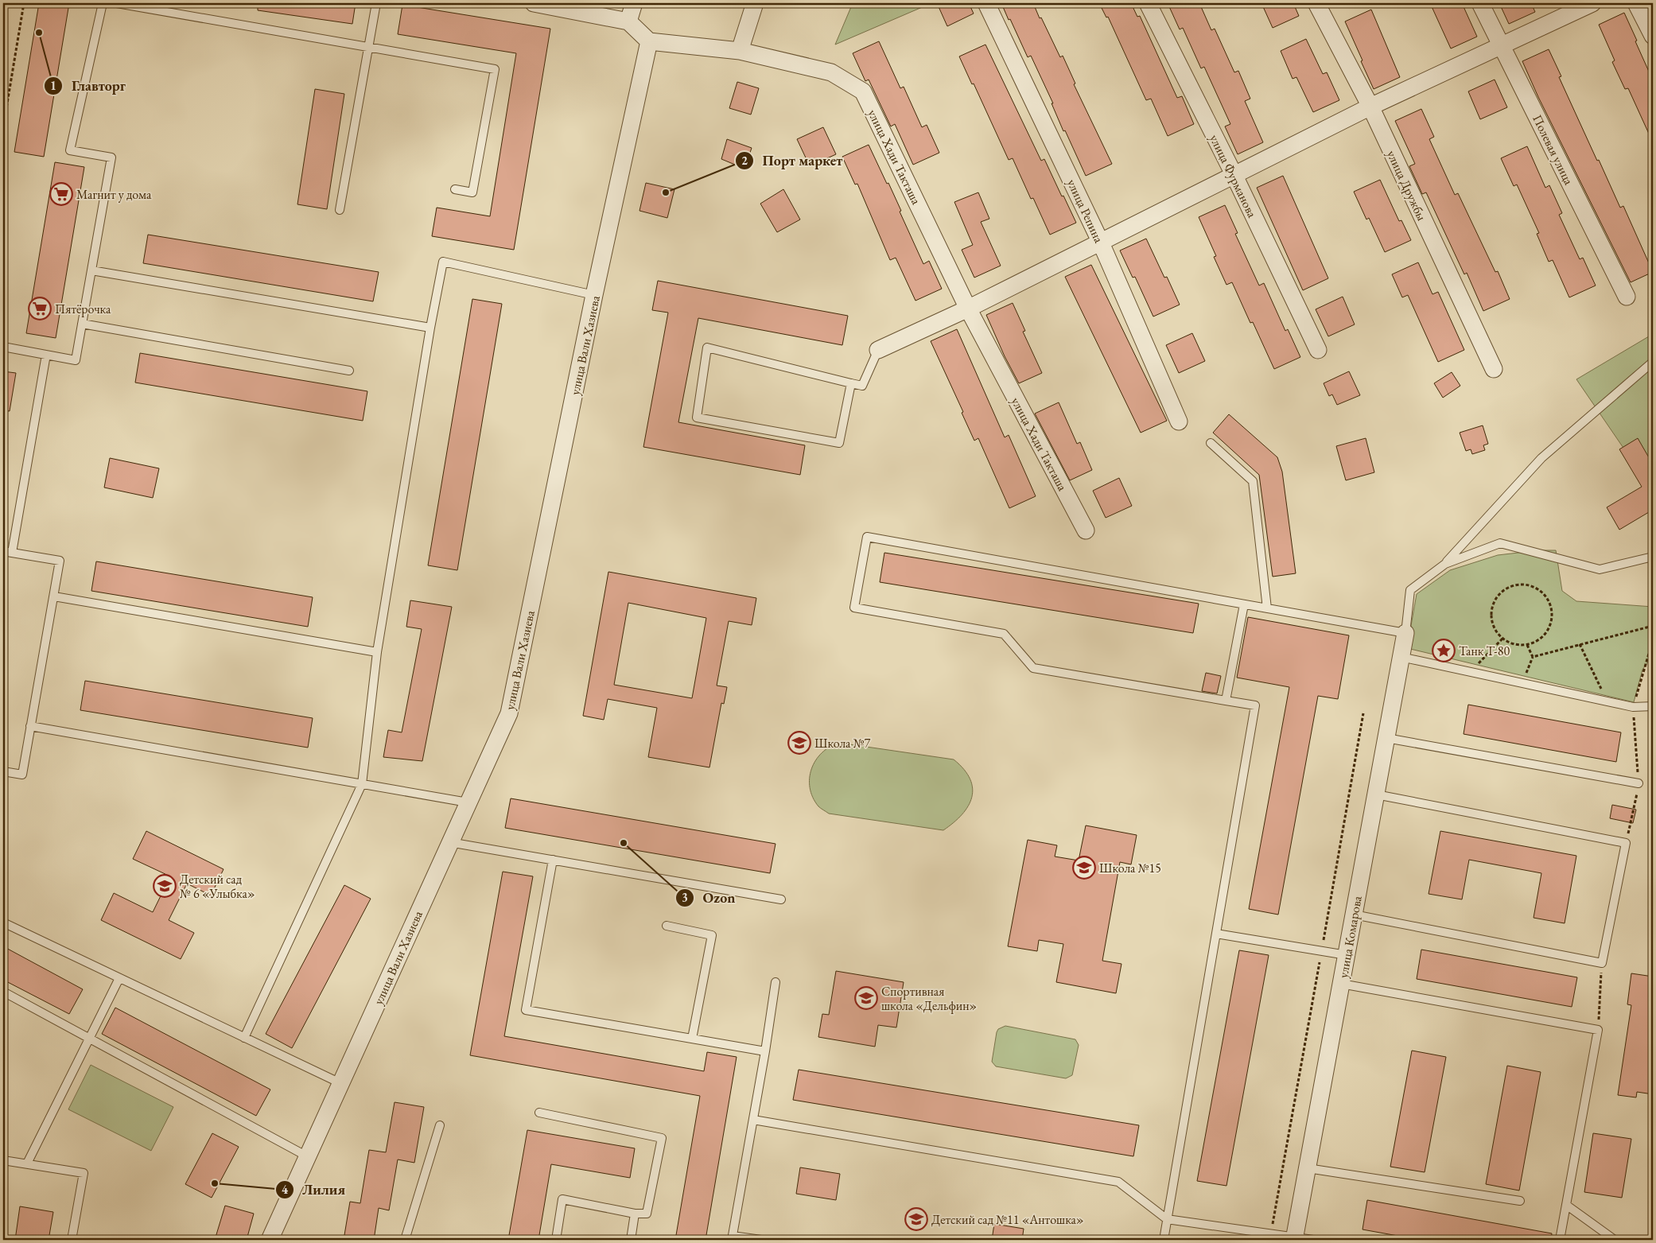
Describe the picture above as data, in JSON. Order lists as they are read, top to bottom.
{
  "streets": {
    "street": [
      "Полевая улица",
      "улица Хади Такташа",
      "улица Фурманова",
      "улица Дружбы",
      "улица Репина",
      "улица Вали Хазиева",
      "улица Комарова"
    ]
  },
  "crossings": [
    ["улица Хади Такташа", "улица Вали Хазиева"]
  ],
  "places": {
    "other": [
      "Главторг",
      "Порт маркет",
      "Ozon",
      "Лилия"
    ],
    "supermarket": ["Магнит у дома", "Пятёрочка"],
    "place": ["Танк Т-80"],
    "school or university": [
      "Школа №7",
      "Школа №15",
      "Детский сад № 6 «Улыбка»",
      "Спортивная школа «Дельфин»",
      "Детский сад №11 «Антошка»"
    ]
  }
}
